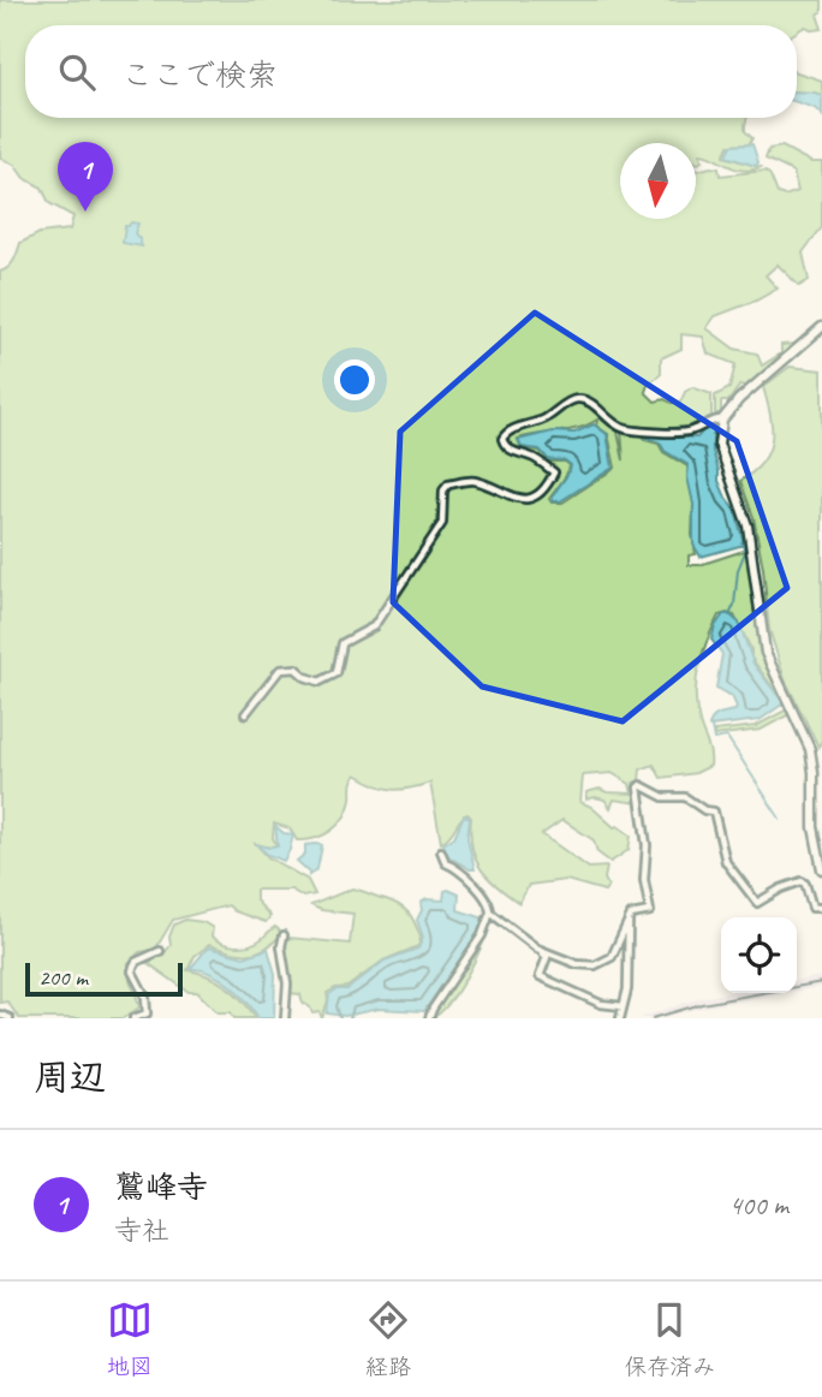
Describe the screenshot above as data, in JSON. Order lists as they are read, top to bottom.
{
  "scale_bar": "200 m",
  "north": "bottom",
  "page": {
    "search": "ここで検索",
    "pins": "1",
    "scale": "200 m",
    "heading": "周辺",
    "list": [
      {
        "mark": "1",
        "name": "鷲峰寺",
        "note": "寺社",
        "value": "400 m"
      }
    ],
    "nav": ["地図", "経路", "保存済み"]
  }
}
